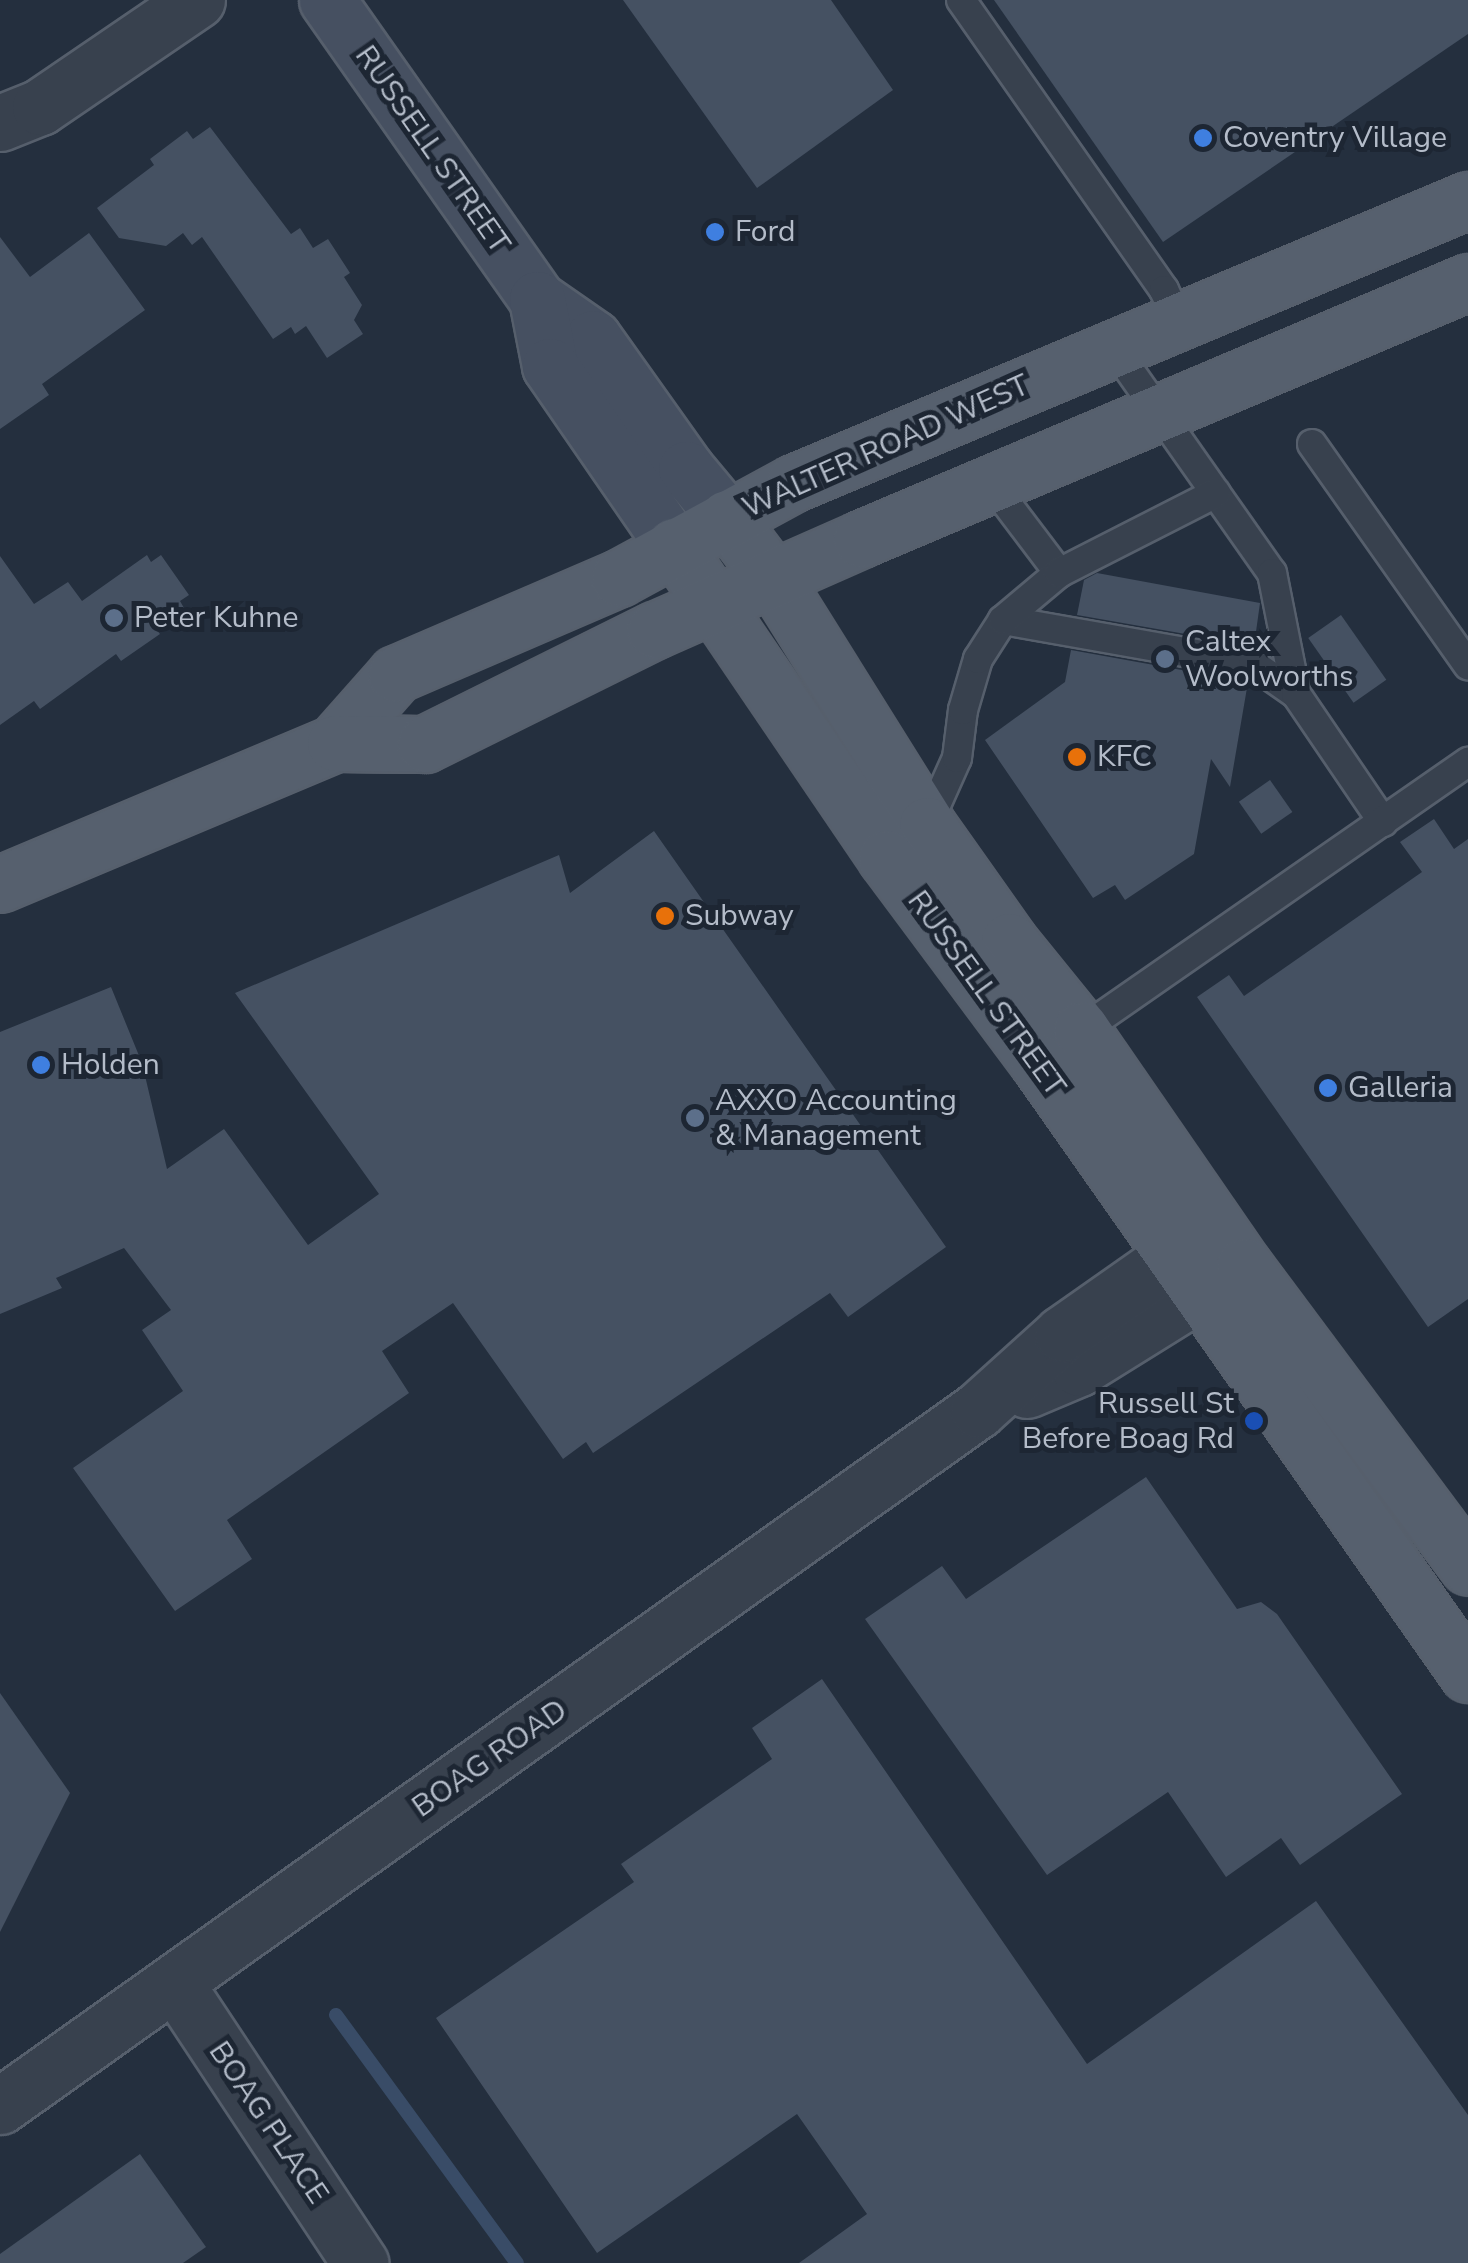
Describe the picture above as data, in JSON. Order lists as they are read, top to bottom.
{
  "streets": {
    "main road": ["RUSSELL STREET", "WALTER ROAD WEST"],
    "street": ["BOAG ROAD", "BOAG PLACE"]
  },
  "crossings": [
    ["RUSSELL STREET", "WALTER ROAD WEST"],
    ["RUSSELL STREET", "BOAG ROAD"],
    ["BOAG ROAD", "BOAG PLACE"]
  ],
  "places": [
    "Coventry Village",
    "Ford",
    "Peter Kuhne",
    "Caltex Woolworths",
    "KFC",
    "Subway",
    "Holden",
    "Galleria",
    "AXXO Accounting & Management",
    "Russell St Before Boag Rd"
  ]
}
